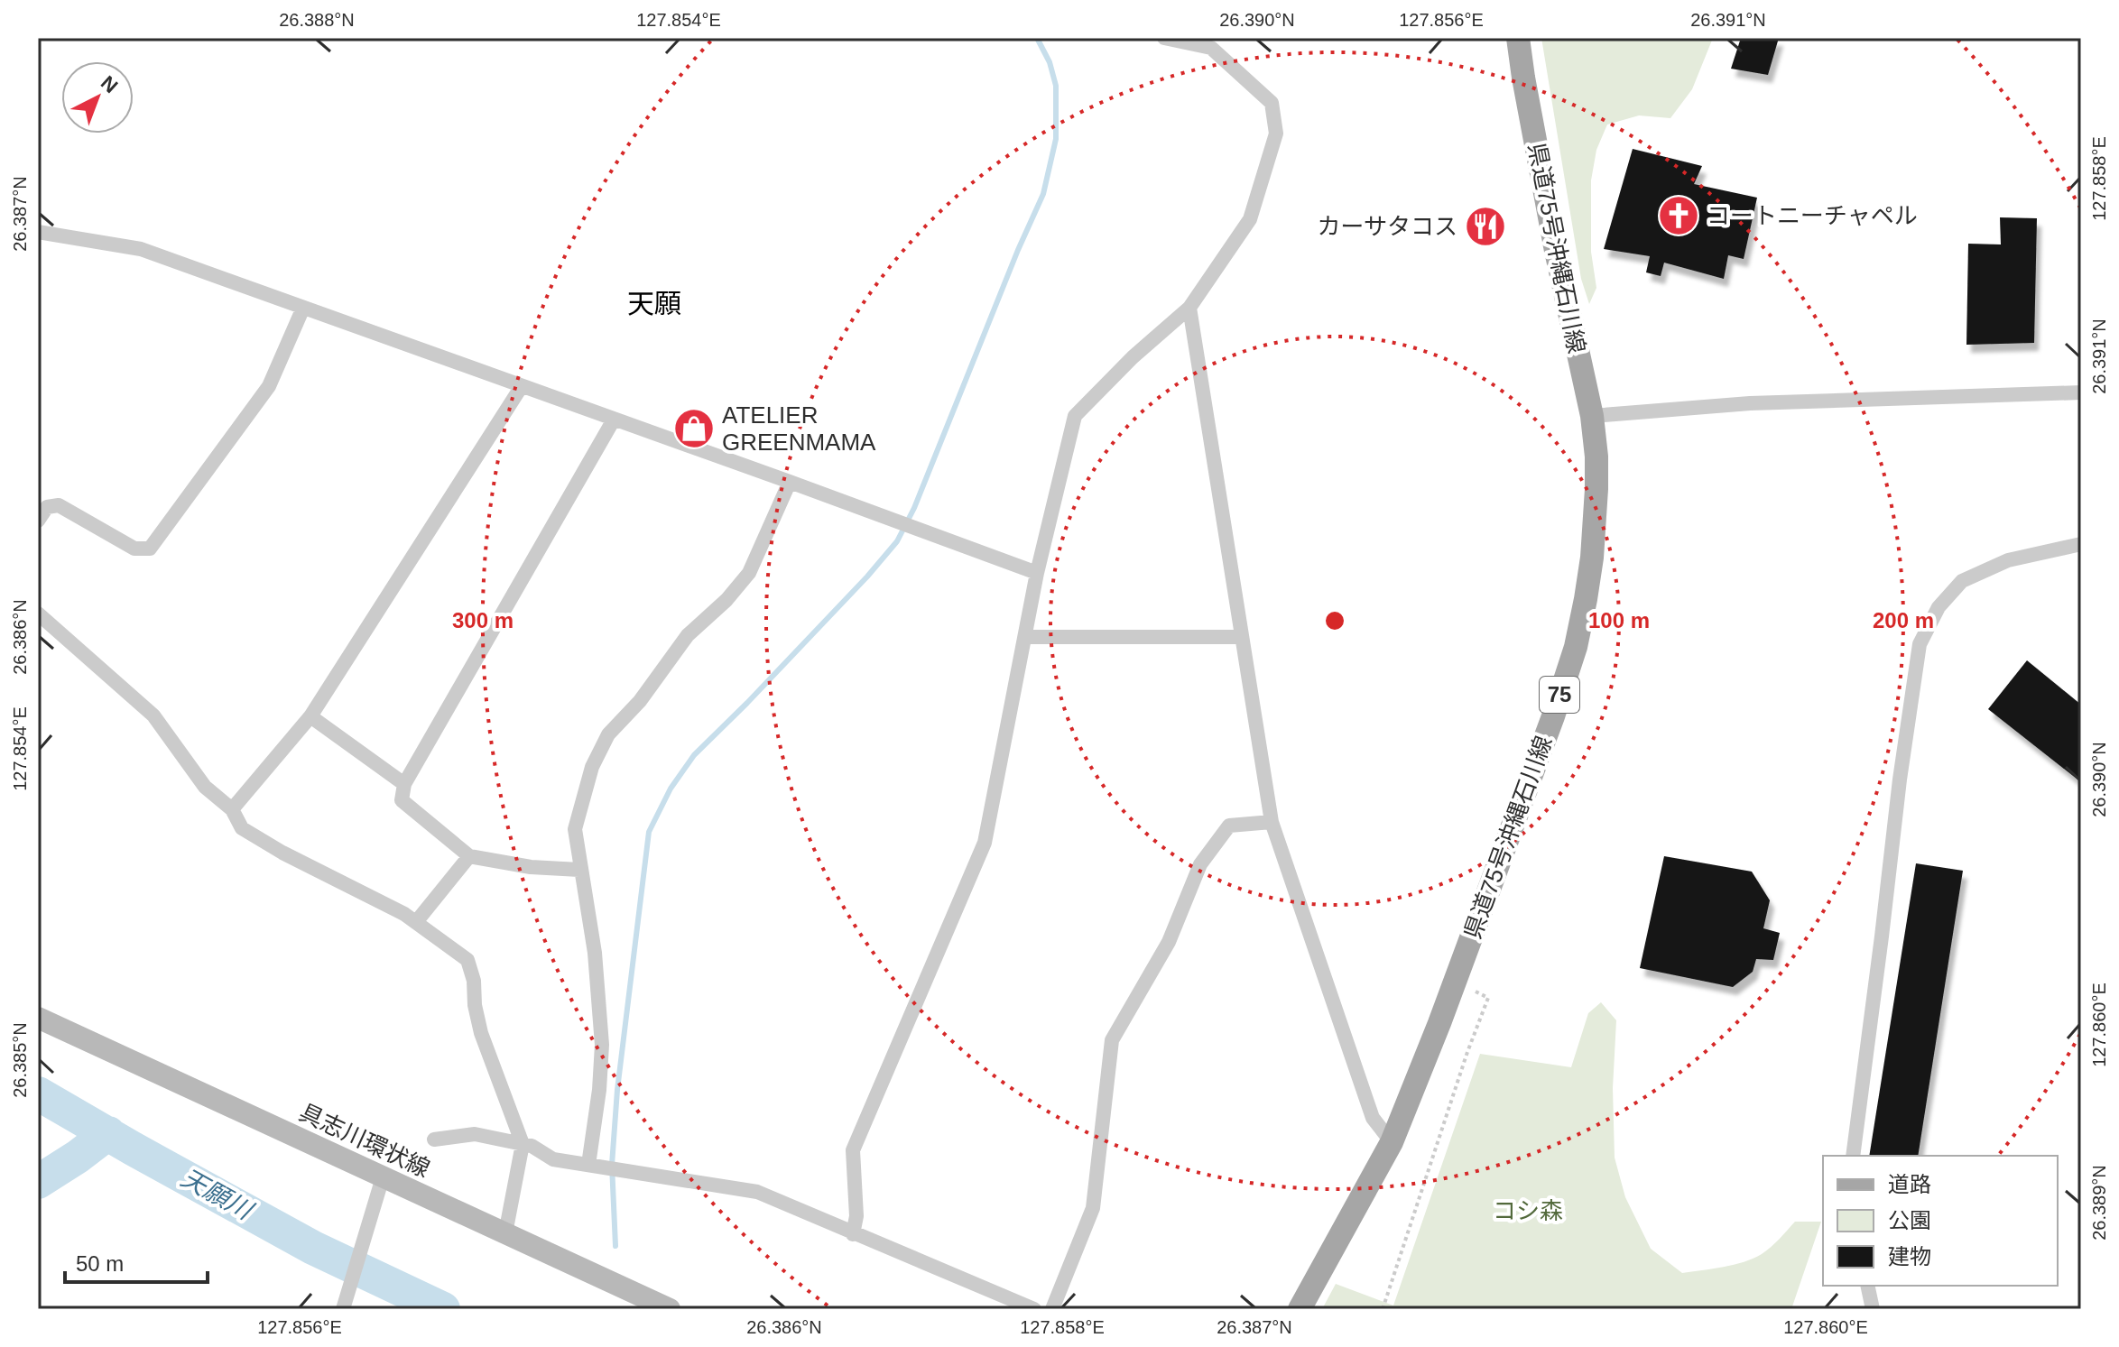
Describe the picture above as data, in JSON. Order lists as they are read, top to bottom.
{
  "streets": {
    "main road": ["県道75号沖縄石川線", "75", "具志川環状線"]
  },
  "districts": ["天願"],
  "water": ["天願川"],
  "parks": ["コシ森"],
  "places": {
    "church": ["コートニーチャペル"],
    "restaurant": ["カーサタコス"],
    "shop": ["ATELIER GREENMAMA"]
  },
  "legend": ["道路", "公園", "建物"],
  "scale_bar": "50 m",
  "north": "top right",
  "coordinates": [
    "26.388°N",
    "127.854°E",
    "26.390°N",
    "127.856°E",
    "26.391°N",
    "127.858°E",
    "26.387°N",
    "26.386°N",
    "127.860°E",
    "26.385°N",
    "26.389°N"
  ],
  "rings": ["100 m", "200 m", "300 m"]
}
